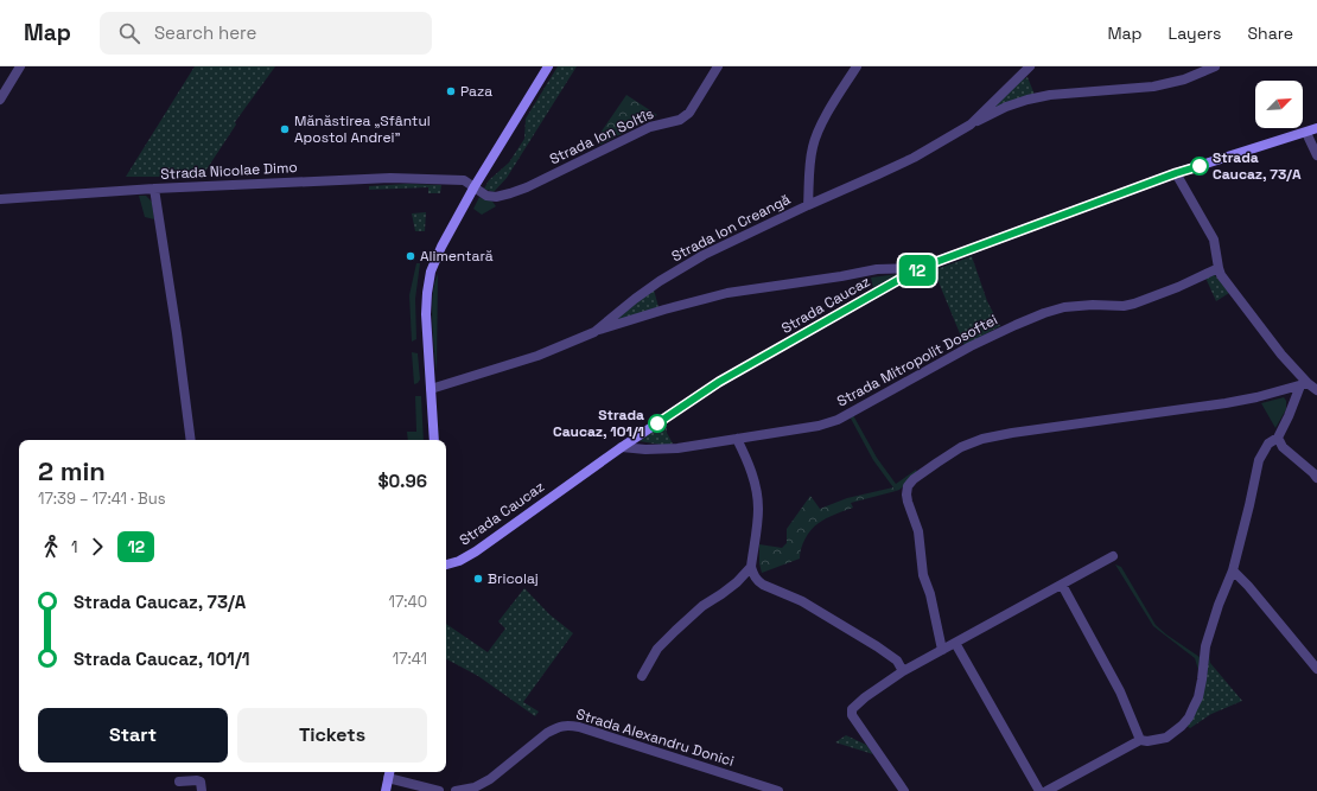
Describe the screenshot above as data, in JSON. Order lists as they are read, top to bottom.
{
  "streets": {
    "street": [
      "Strada Ion Soltîs",
      "Strada Nicolae Dimo",
      "Strada Ion Creangă",
      "Strada Caucaz",
      "Strada Mitropolit Dosoftei",
      "Strada Alexandru Donici"
    ]
  },
  "crossings": [
    ["Strada Ion Soltîs", "Strada Nicolae Dimo"],
    ["Strada Caucaz", "Strada Mitropolit Dosoftei"]
  ],
  "places": [
    "Paza",
    "Mănăstirea „Sfântul Apostol Andrei”",
    "Strada Caucaz, 73/A",
    "Alimentară",
    "Strada Caucaz, 101/1",
    "Bricolaj"
  ],
  "lines": ["bus line 12"],
  "north": "top right",
  "page": {
    "header": "Map",
    "search": "Search here",
    "nav": ["Map", "Layers", "Share"],
    "on_map": "12",
    "heading": ["2 min", "17:39 – 17:41 · Bus", "$0.96"],
    "legs": ["1", "12"],
    "list": [
      {
        "name": "Strada Caucaz, 73/A",
        "value": "17:40"
      },
      {
        "name": "Strada Caucaz, 101/1",
        "value": "17:41"
      }
    ],
    "buttons": ["Start", "Tickets"]
  }
}
